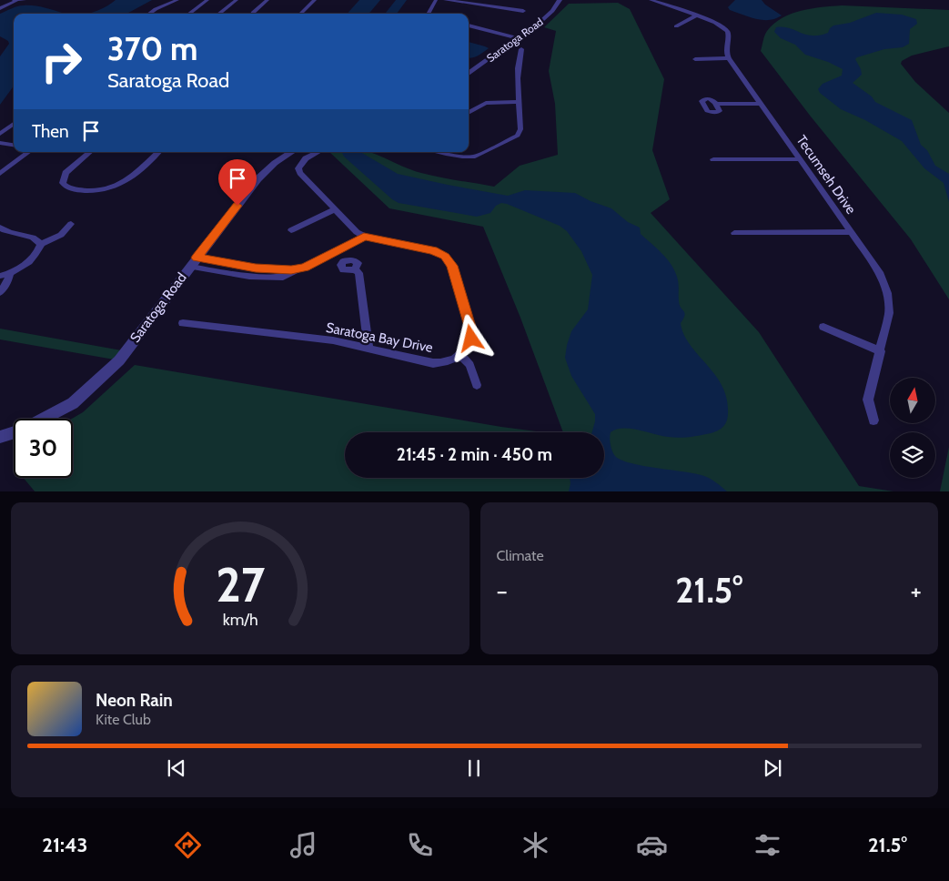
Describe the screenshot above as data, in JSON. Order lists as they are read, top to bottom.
{
  "streets": {
    "street": ["Saratoga Road", "Tecumseh Drive", "Saratoga Bay Drive"]
  },
  "north": "top",
  "page": {
    "turn": ["370 m", "Saratoga Road"],
    "then": "Then",
    "limit": "30",
    "trip": "21:45 · 2 min · 450 m",
    "tile": "Climate",
    "heat": ["−", "21.5°", "+"],
    "song": ["Neon Rain", "Kite Club"],
    "tabs": ["21:43", "21.5°"],
    "gauge": ["27", "km/h"]
  }
}
